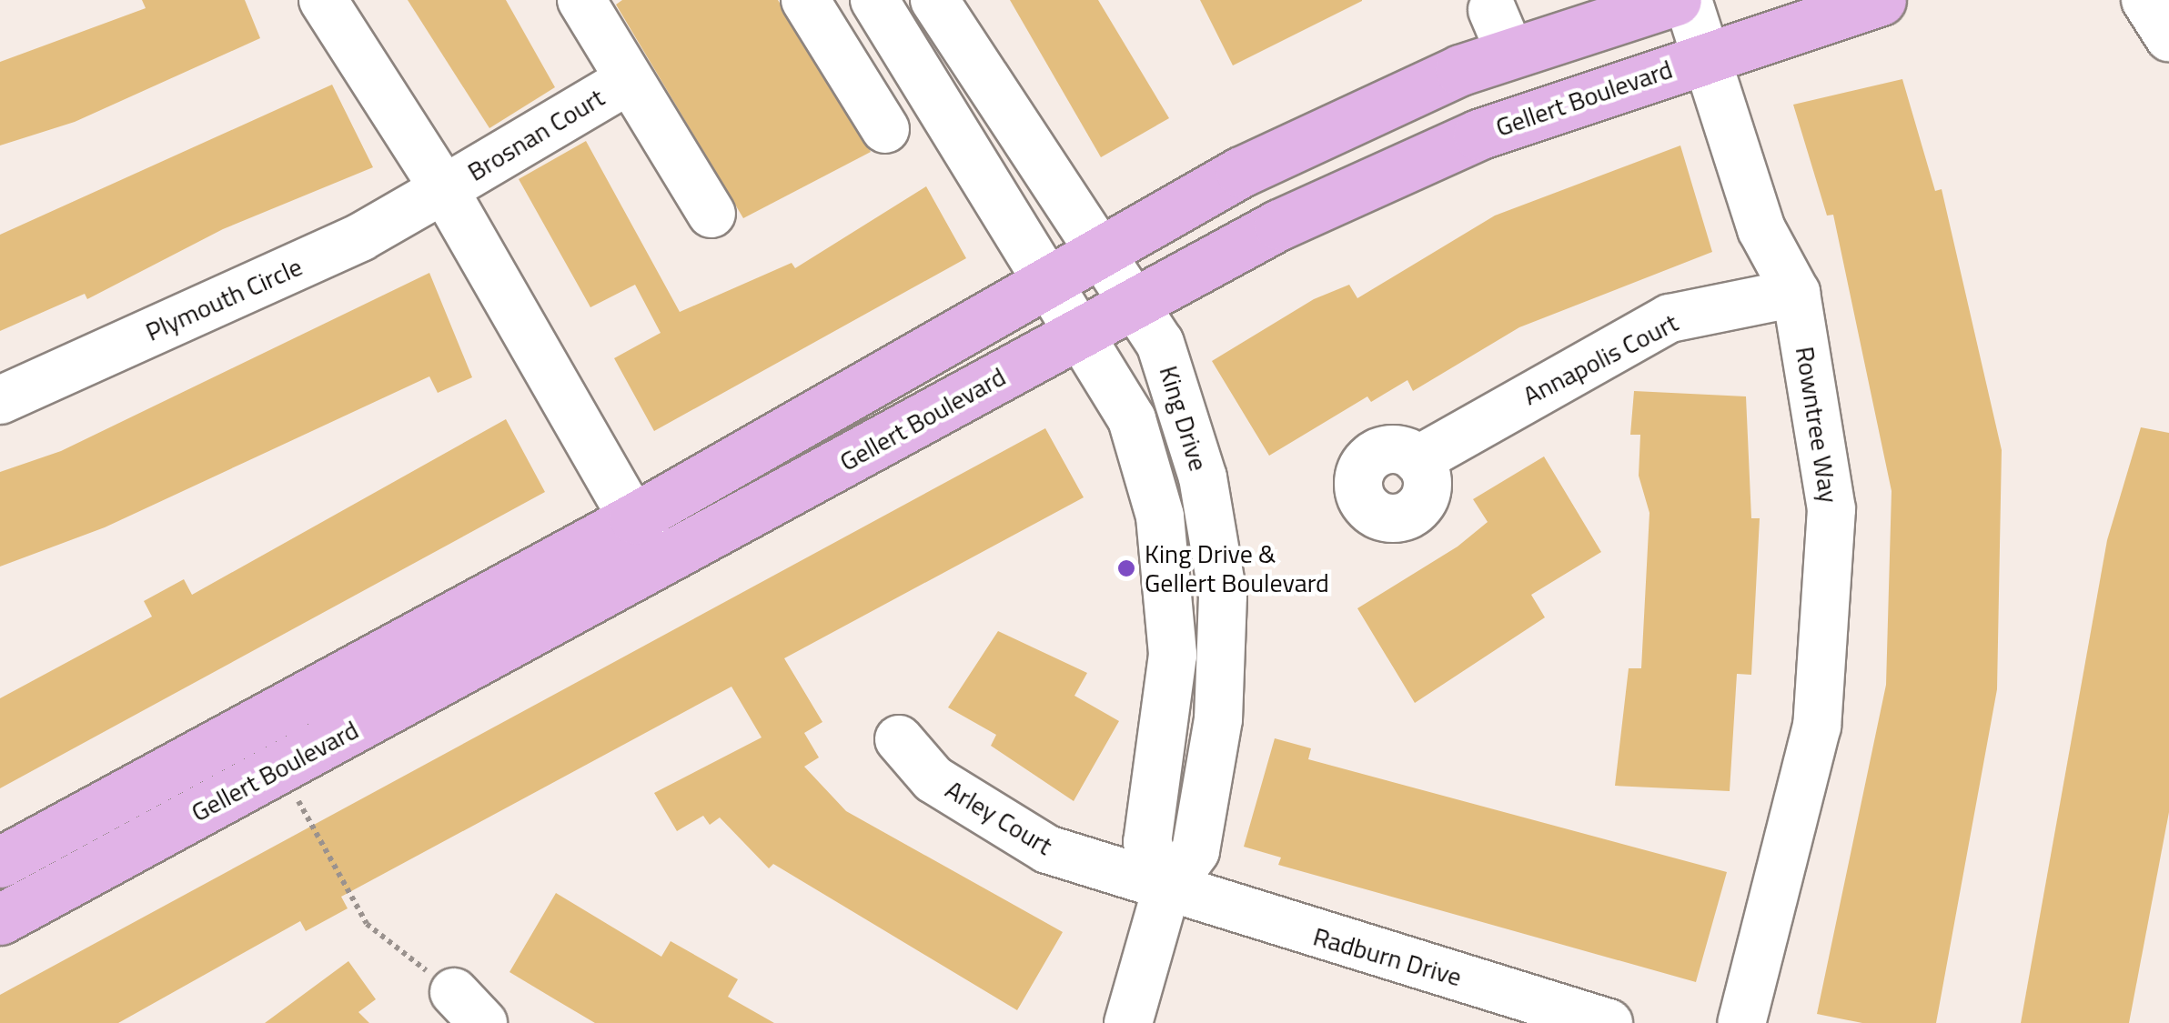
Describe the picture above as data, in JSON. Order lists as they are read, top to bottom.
{
  "streets": {
    "main road": ["Gellert Boulevard"],
    "street": [
      "Brosnan Court",
      "Plymouth Circle",
      "Annapolis Court",
      "King Drive",
      "Rowntree Way",
      "Arley Court",
      "Radburn Drive"
    ]
  },
  "crossings": [
    ["Gellert Boulevard", "King Drive"],
    ["Gellert Boulevard", "Rowntree Way"],
    ["Brosnan Court", "Plymouth Circle"],
    ["Annapolis Court", "Rowntree Way"],
    ["King Drive", "Arley Court"],
    ["King Drive", "Radburn Drive"],
    ["Arley Court", "Radburn Drive"]
  ],
  "places": ["King Drive & Gellert Boulevard"]
}
